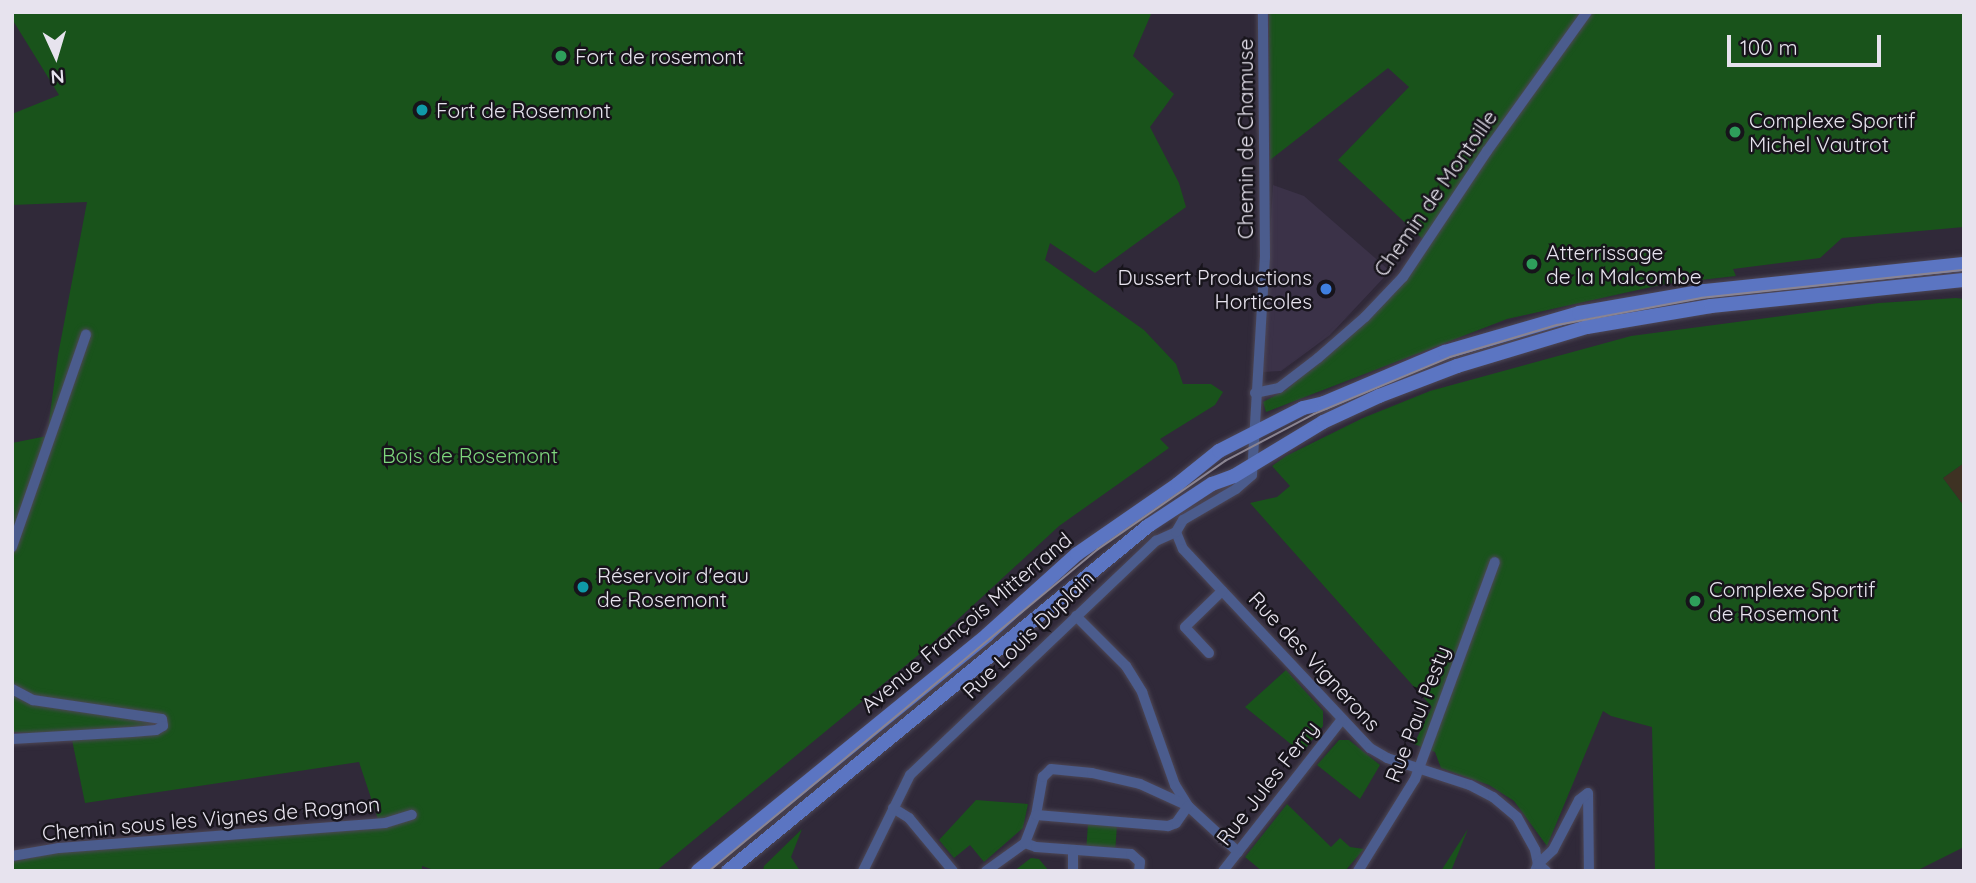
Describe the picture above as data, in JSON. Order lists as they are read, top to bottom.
{
  "streets": {
    "main road": ["Avenue François Mitterrand"],
    "street": [
      "Chemin de Chamuse",
      "Chemin de Montoille",
      "Rue Louis Duplain",
      "Rue des Vignerons",
      "Rue Paul Pesty",
      "Rue Jules Ferry",
      "Chemin sous les Vignes de Rognon"
    ]
  },
  "crossings": [
    ["Chemin de Chamuse", "Chemin de Montoille"],
    ["Chemin de Chamuse", "Avenue François Mitterrand"],
    ["Chemin de Chamuse", "Rue Louis Duplain"],
    ["Avenue François Mitterrand", "Rue Louis Duplain"],
    ["Rue Louis Duplain", "Rue des Vignerons"],
    ["Rue des Vignerons", "Rue Paul Pesty"],
    ["Rue des Vignerons", "Rue Jules Ferry"]
  ],
  "parks": ["Bois de Rosemont"],
  "places": [
    "Fort de rosemont",
    "Fort de Rosemont",
    "Complexe Sportif Michel Vautrot",
    "Atterrissage de la Malcombe",
    "Dussert Productions Horticoles",
    "Réservoir d'eau de Rosemont",
    "Complexe Sportif de Rosemont"
  ],
  "scale_bar": "100 m",
  "north": "bottom"
}
